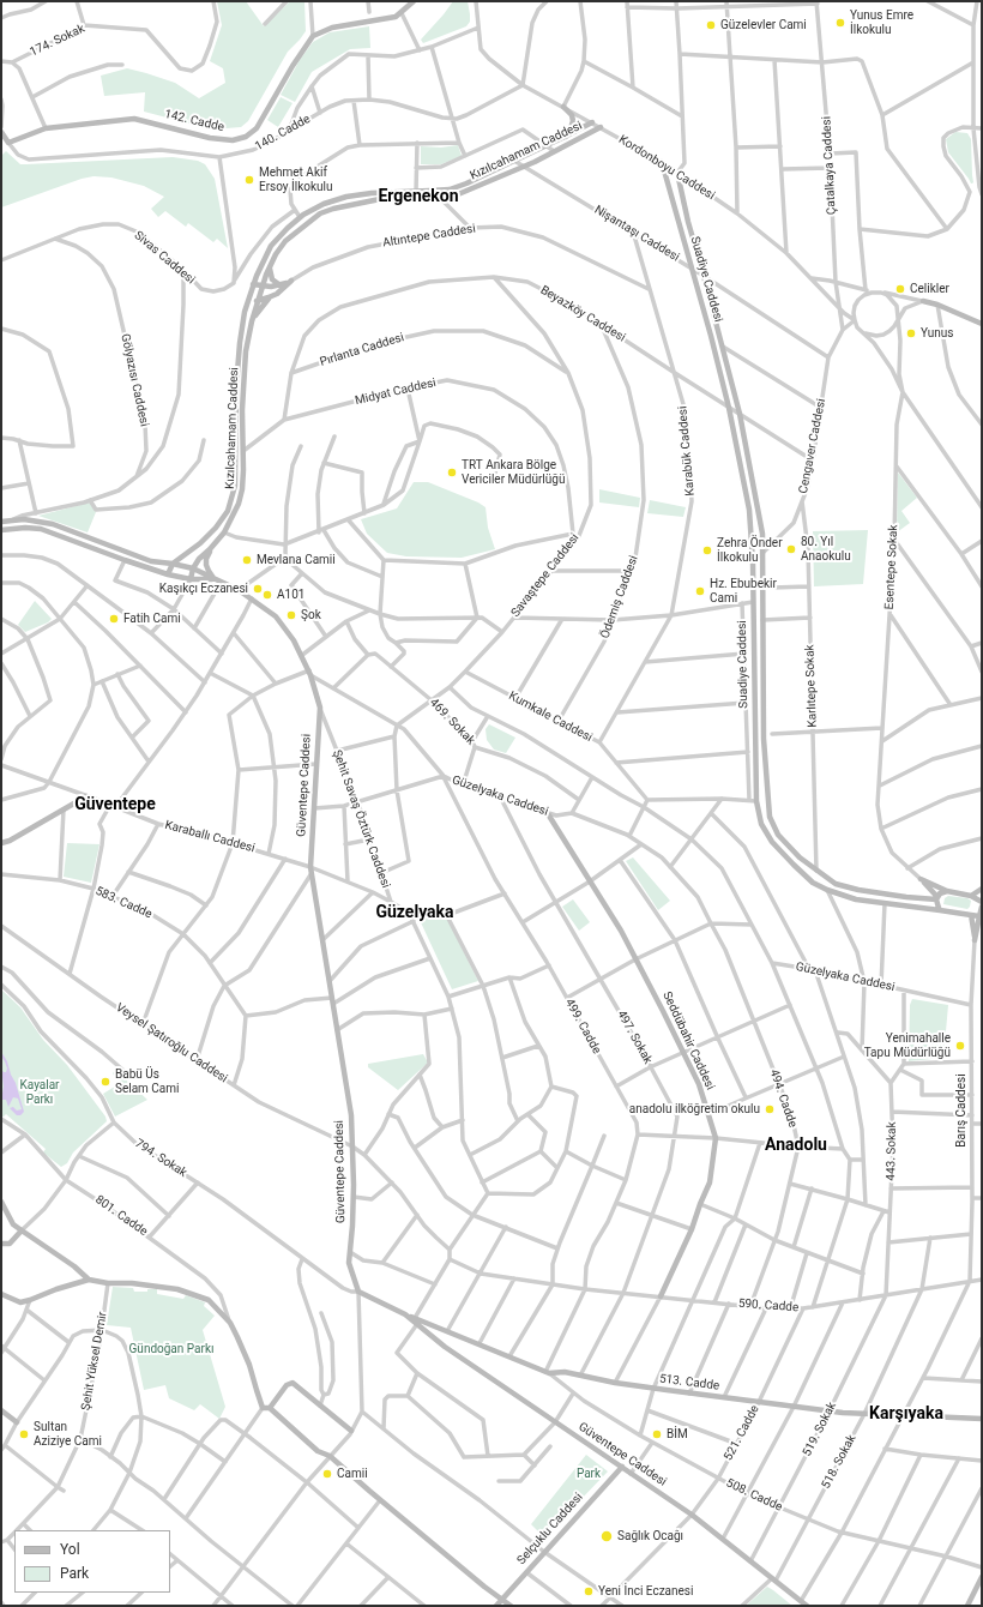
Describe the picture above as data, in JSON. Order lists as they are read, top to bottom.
{
  "streets": {
    "street": [
      "174. Sokak",
      "142. Cadde",
      "140. Cadde",
      "Kızılcahamam Caddesi",
      "Çatalkaya Caddesi",
      "Kordonboyu Caddesi",
      "Nişantaşı Caddesi",
      "Altıntepe Caddesi",
      "Sivas Caddesi",
      "Suadiye Caddesi",
      "Beyazköy Caddesi",
      "Pırlanta Caddesi",
      "Gölyazısı Caddesi",
      "Midyat Caddesi",
      "Cengaver Caddesi",
      "Karabük Caddesi",
      "Esentepe Sokak",
      "Savaştepe Caddesi",
      "Ödemiş Caddesi",
      "Karlıtepe Sokak",
      "Kumkale Caddesi",
      "469. Sokak",
      "Güventepe Caddesi",
      "Güzelyaka Caddesi",
      "Şehit Savaş Öztürk Caddesi",
      "Karaballı Caddesi",
      "583. Cadde",
      "499. Cadde",
      "497. Sokak",
      "Seddübahir Caddesi",
      "Veysel Şatıroğlu Caddesi",
      "494. Cadde",
      "Barış Caddesi",
      "443. Sokak",
      "794. Sokak",
      "801. Cadde",
      "590. Cadde",
      "Şehit Yüksel Demir",
      "513. Cadde",
      "519. Sokak",
      "521. Cadde",
      "518. Sokak",
      "508. Cadde",
      "Selçuklu Caddesi"
    ]
  },
  "crossings": [
    ["142. Cadde", "140. Cadde"],
    ["Kızılcahamam Caddesi", "Kordonboyu Caddesi"],
    ["Kızılcahamam Caddesi", "Nişantaşı Caddesi"],
    ["Kızılcahamam Caddesi", "Midyat Caddesi"],
    ["Kızılcahamam Caddesi", "Güventepe Caddesi"],
    ["Çatalkaya Caddesi", "Kordonboyu Caddesi"],
    ["Çatalkaya Caddesi", "Cengaver Caddesi"],
    ["Kordonboyu Caddesi", "Suadiye Caddesi"],
    ["Kordonboyu Caddesi", "Cengaver Caddesi"],
    ["Nişantaşı Caddesi", "Suadiye Caddesi"],
    ["Nişantaşı Caddesi", "Cengaver Caddesi"],
    ["Nişantaşı Caddesi", "Karabük Caddesi"],
    ["Altıntepe Caddesi", "Karabük Caddesi"],
    ["Sivas Caddesi", "Gölyazısı Caddesi"],
    ["Suadiye Caddesi", "Beyazköy Caddesi"],
    ["Suadiye Caddesi", "Cengaver Caddesi"],
    ["Suadiye Caddesi", "Karlıtepe Sokak"],
    ["Suadiye Caddesi", "Barış Caddesi"],
    ["Beyazköy Caddesi", "Pırlanta Caddesi"],
    ["Beyazköy Caddesi", "Midyat Caddesi"],
    ["Beyazköy Caddesi", "Cengaver Caddesi"],
    ["Beyazköy Caddesi", "Karabük Caddesi"],
    ["Beyazköy Caddesi", "Savaştepe Caddesi"],
    ["Beyazköy Caddesi", "Ödemiş Caddesi"],
    ["Pırlanta Caddesi", "Savaştepe Caddesi"],
    ["Cengaver Caddesi", "Karlıtepe Sokak"],
    ["Karabük Caddesi", "Kumkale Caddesi"],
    ["Savaştepe Caddesi", "Kumkale Caddesi"],
    ["Savaştepe Caddesi", "469. Sokak"],
    ["Savaştepe Caddesi", "Güzelyaka Caddesi"],
    ["Ödemiş Caddesi", "Kumkale Caddesi"],
    ["Güventepe Caddesi", "Güzelyaka Caddesi"],
    ["Güventepe Caddesi", "Şehit Savaş Öztürk Caddesi"],
    ["Güventepe Caddesi", "Karaballı Caddesi"],
    ["Güventepe Caddesi", "Veysel Şatıroğlu Caddesi"],
    ["Güventepe Caddesi", "794. Sokak"],
    ["Güventepe Caddesi", "513. Cadde"],
    ["Güventepe Caddesi", "519. Sokak"],
    ["Güventepe Caddesi", "521. Cadde"],
    ["Güventepe Caddesi", "518. Sokak"],
    ["Güventepe Caddesi", "Selçuklu Caddesi"],
    ["Güzelyaka Caddesi", "499. Cadde"],
    ["Güzelyaka Caddesi", "497. Sokak"],
    ["Güzelyaka Caddesi", "Seddübahir Caddesi"],
    ["Güzelyaka Caddesi", "494. Cadde"],
    ["Güzelyaka Caddesi", "Barış Caddesi"],
    ["Şehit Savaş Öztürk Caddesi", "Karaballı Caddesi"],
    ["497. Sokak", "590. Cadde"],
    ["497. Sokak", "513. Cadde"],
    ["Seddübahir Caddesi", "590. Cadde"],
    ["494. Cadde", "590. Cadde"],
    ["Barış Caddesi", "590. Cadde"],
    ["443. Sokak", "590. Cadde"],
    ["443. Sokak", "519. Sokak"],
    ["590. Cadde", "519. Sokak"],
    ["590. Cadde", "521. Cadde"],
    ["590. Cadde", "518. Sokak"],
    ["513. Cadde", "519. Sokak"],
    ["513. Cadde", "521. Cadde"],
    ["513. Cadde", "518. Sokak"],
    ["513. Cadde", "508. Cadde"],
    ["519. Sokak", "508. Cadde"],
    ["521. Cadde", "508. Cadde"],
    ["518. Sokak", "508. Cadde"]
  ],
  "districts": [
    "Ergenekon",
    "Güventepe",
    "Güzelyaka",
    "Anadolu",
    "Karşıyaka"
  ],
  "parks": ["Kayalar Parkı", "Gündoğan Parkı", "Park"],
  "places": [
    "Yunus Emre İlkokulu",
    "Güzelevler Cami",
    "Mehmet Akif Ersoy İlkokulu",
    "Celikler",
    "Yunus",
    "TRT Ankara Bölge Vericiler Müdürlüğü",
    "80. Yıl Anaokulu",
    "Zehra Önder İlkokulu",
    "Mevlana Camii",
    "Kaşıkçı Eczanesi",
    "Hz. Ebubekir Cami",
    "A101",
    "Şok",
    "Fatih Cami",
    "Yenimahalle Tapu Müdürlüğü",
    "Babü Üs Selam Cami",
    "anadolu ilköğretim okulu",
    "Sultan Aziziye Cami",
    "BİM",
    "Camii",
    "Sağlık Ocağı",
    "Yeni İnci Eczanesi"
  ],
  "legend": ["Yol", "Park"]
}
